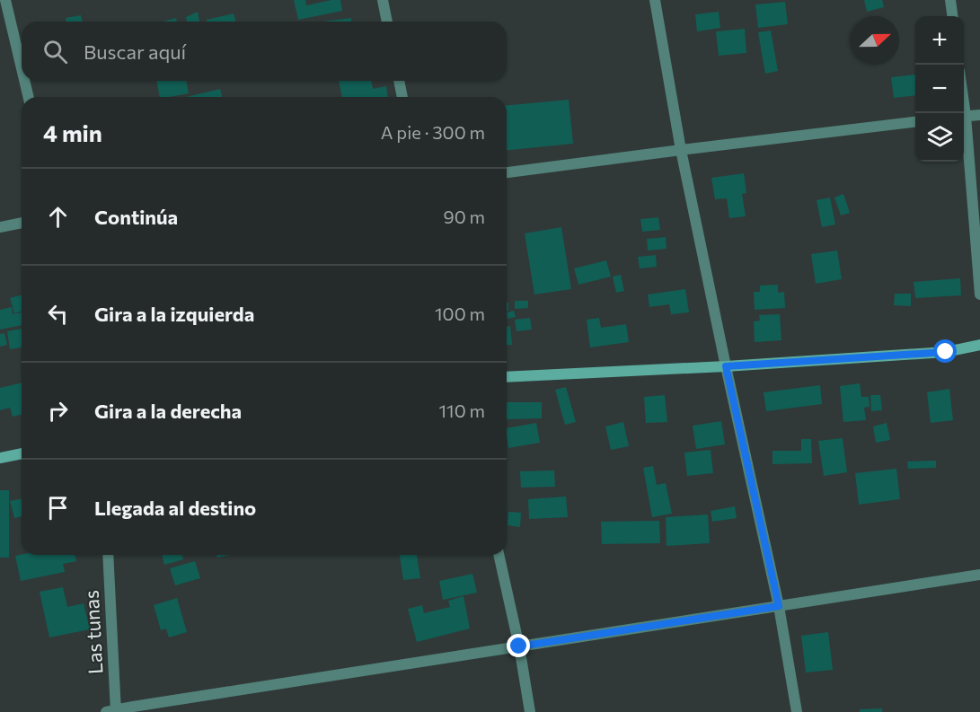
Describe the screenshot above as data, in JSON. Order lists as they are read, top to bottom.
{
  "streets": {
    "street": ["Las tunas"]
  },
  "north": "right",
  "page": {
    "map_buttons": ["+", "−"],
    "search": "Buscar aquí",
    "heading": ["4 min", "A pie · 300 m"],
    "list": [
      ["Continúa", "90 m"],
      ["Gira a la izquierda", "100 m"],
      ["Gira a la derecha", "110 m"],
      "Llegada al destino"
    ]
  }
}
